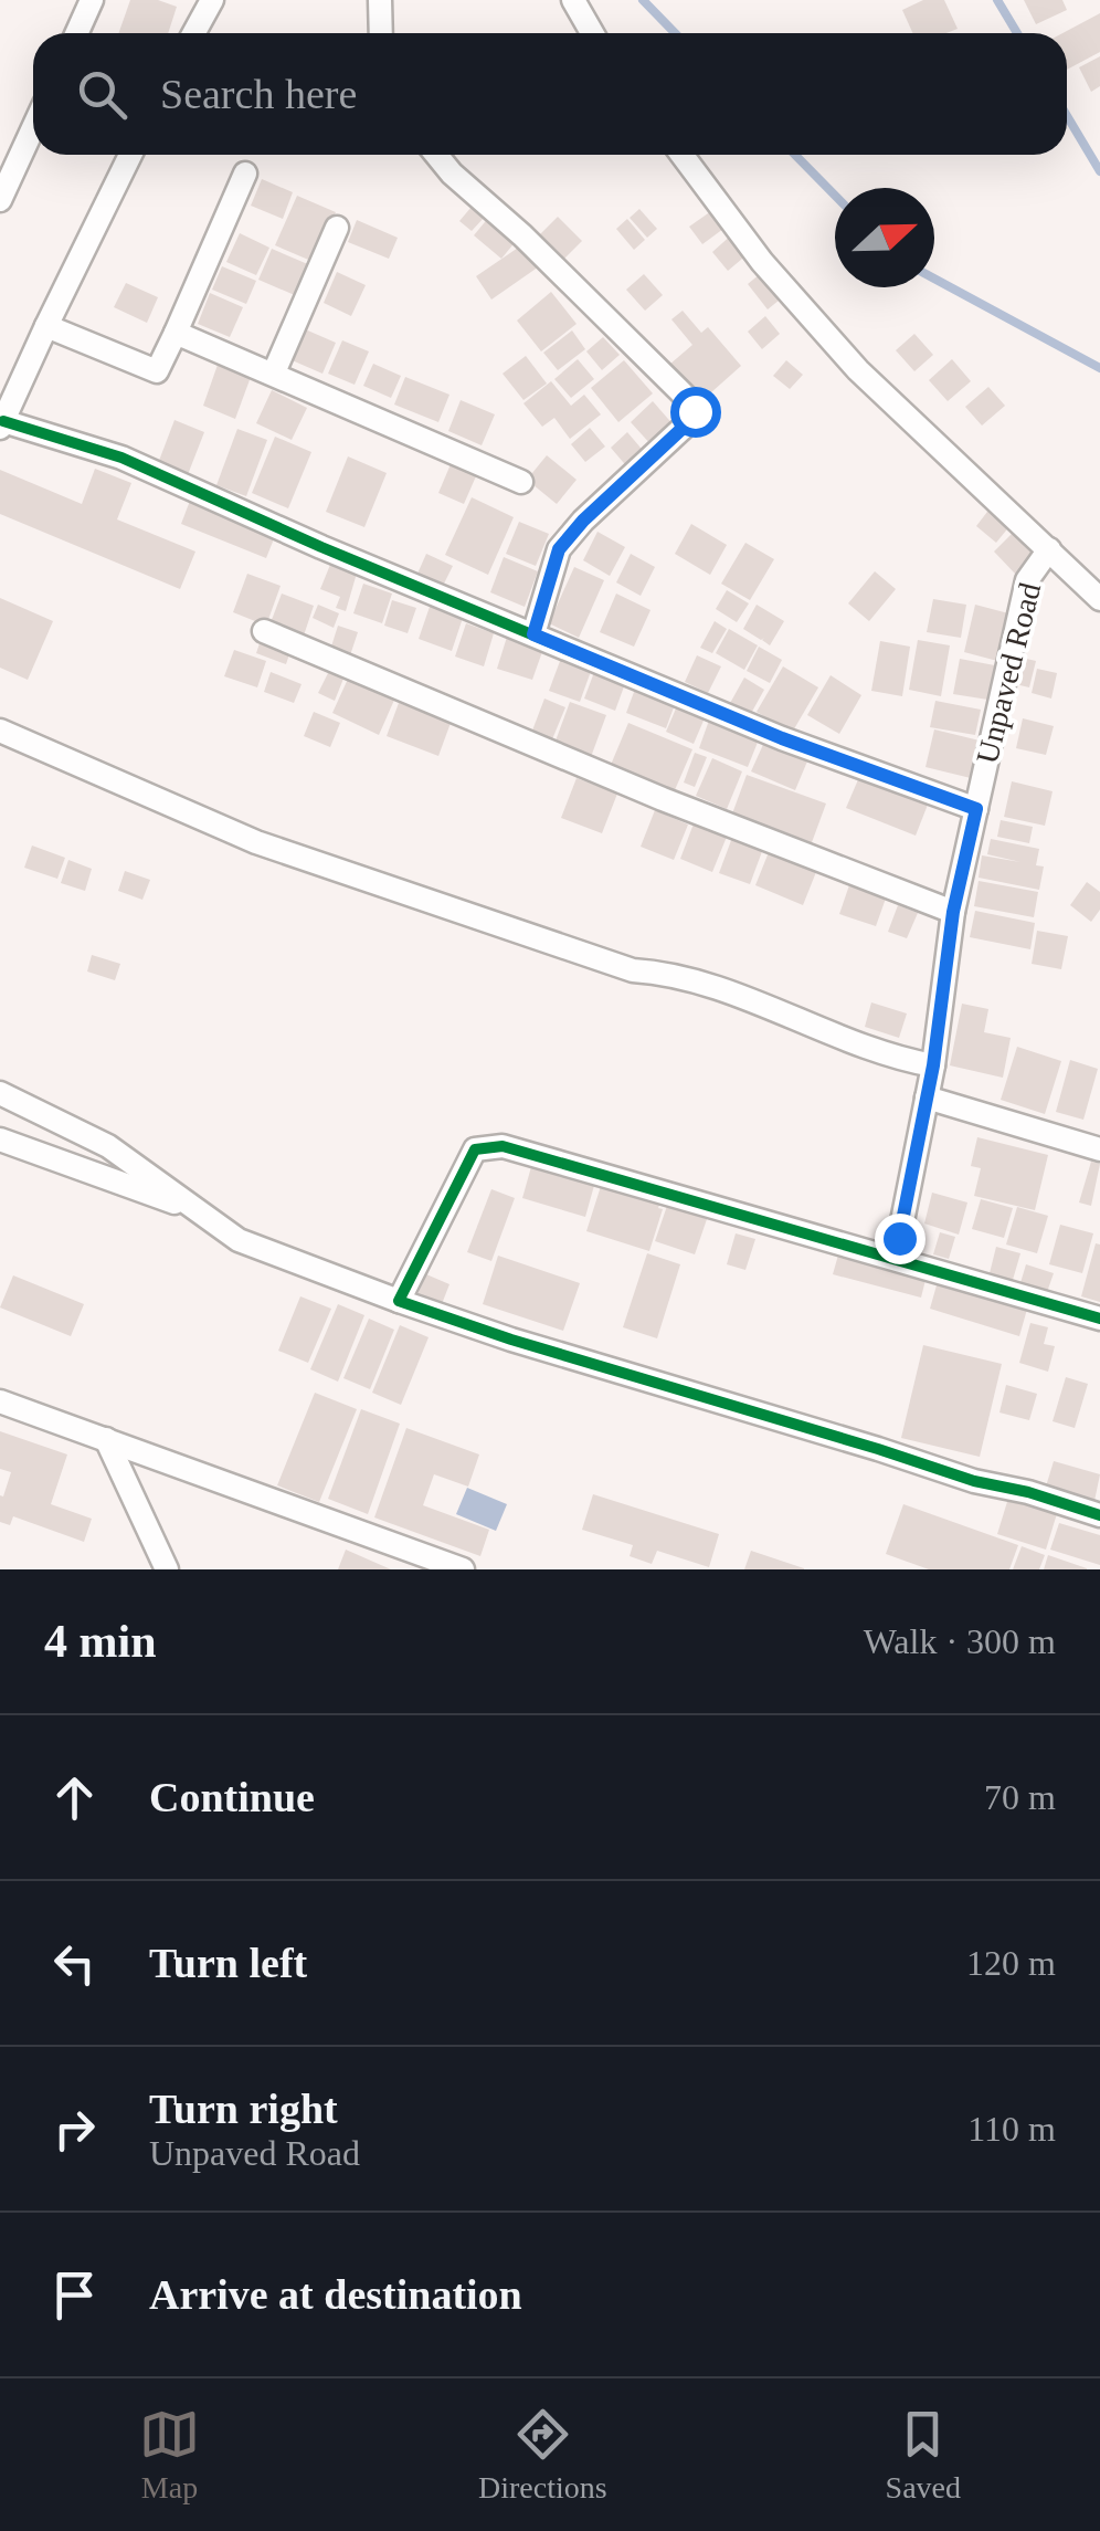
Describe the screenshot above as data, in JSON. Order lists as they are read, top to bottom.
{
  "streets": {
    "street": ["Unpaved Road"]
  },
  "north": "right",
  "page": {
    "search": "Search here",
    "heading": ["4 min", "Walk · 300 m"],
    "list": [
      ["Continue", "70 m"],
      ["Turn left", "120 m"],
      ["Turn right", "Unpaved Road", "110 m"],
      "Arrive at destination"
    ],
    "nav": ["Map", "Directions", "Saved"]
  }
}
